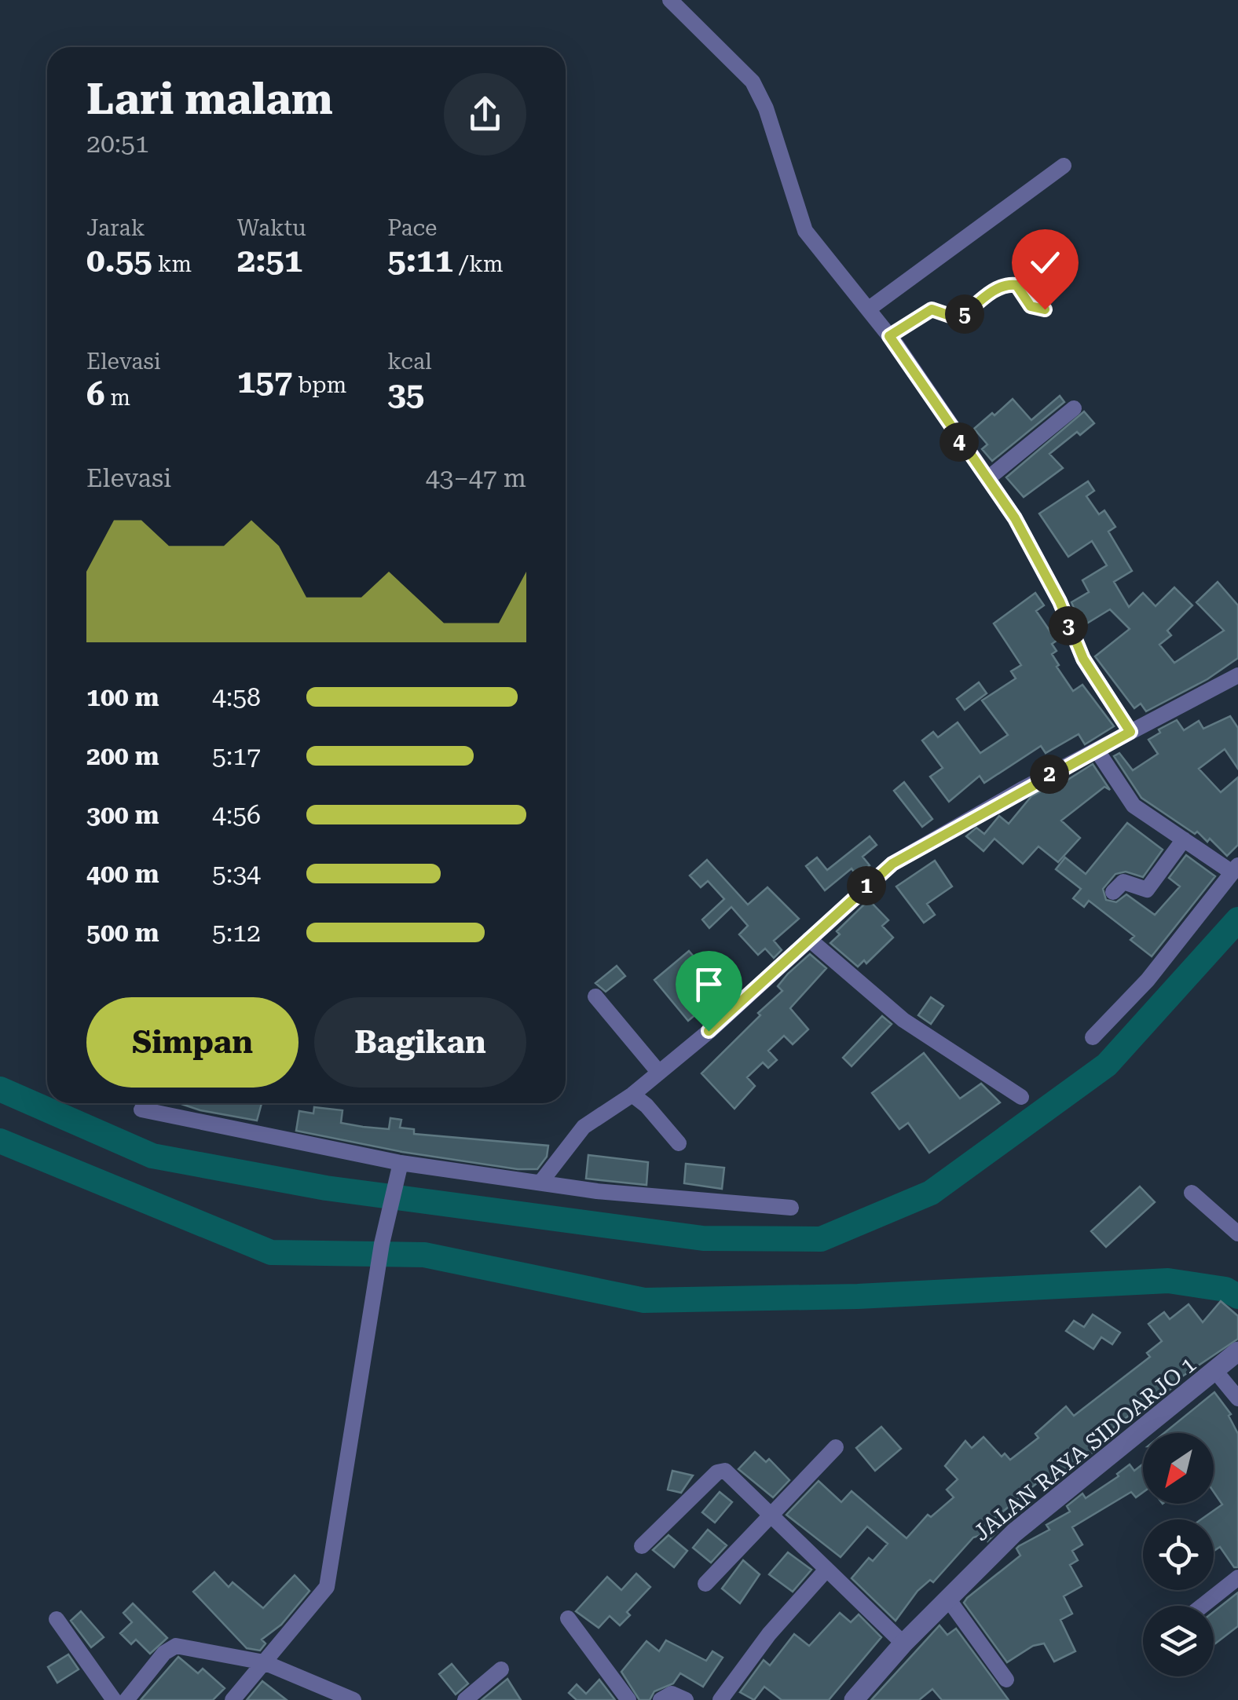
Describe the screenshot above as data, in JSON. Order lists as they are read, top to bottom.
{
  "streets": {
    "street": ["JALAN RAYA SIDOARJO 1"]
  },
  "north": "bottom left",
  "page": {
    "heading": ["Lari malam", "20:51"],
    "stats": [
      ["Jarak", "0.55 km"],
      ["Waktu", "2:51"],
      ["Pace", "5:11 /km"],
      ["Elevasi", "6 m"],
      ["157 bpm"],
      ["kcal", "35"]
    ],
    "pins": [
      "5",
      "4",
      "3",
      "2",
      "1"
    ],
    "chart": ["Elevasi", "43–47 m"],
    "list": [
      {
        "name": "100 m",
        "note": "4:58"
      },
      {
        "name": "200 m",
        "note": "5:17"
      },
      {
        "name": "300 m",
        "note": "4:56"
      },
      {
        "name": "400 m",
        "note": "5:34"
      },
      {
        "name": "500 m",
        "note": "5:12"
      }
    ],
    "buttons": ["Simpan", "Bagikan"]
  }
}
